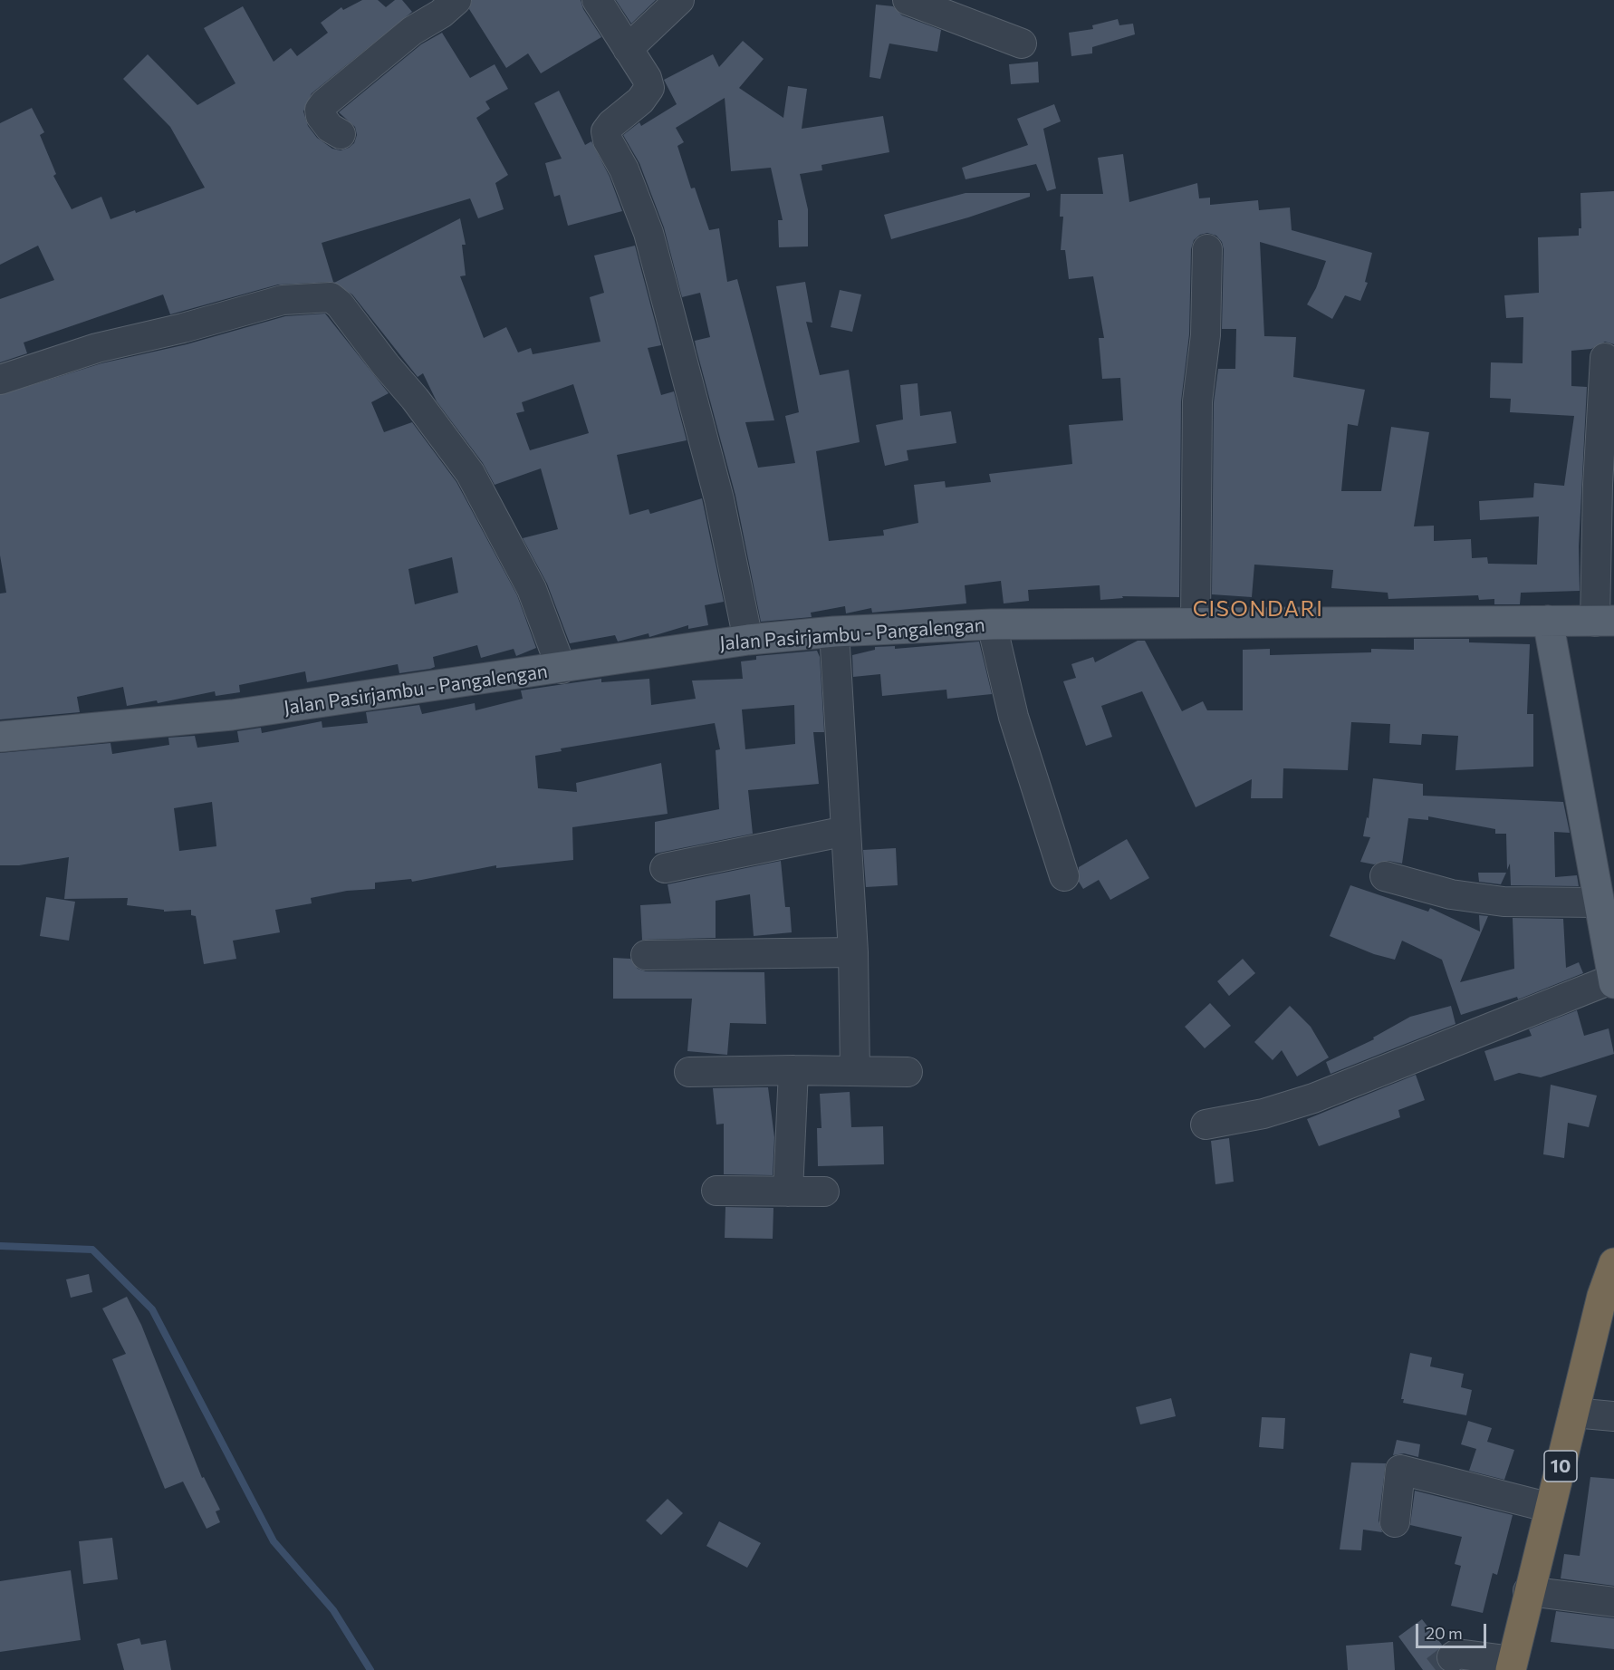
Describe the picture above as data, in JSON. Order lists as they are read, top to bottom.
{
  "streets": {
    "highway": ["10"],
    "main road": ["Jalan Pasirjambu - Pangalengan"]
  },
  "districts": ["CISONDARI"],
  "scale_bar": "20 m"
}
